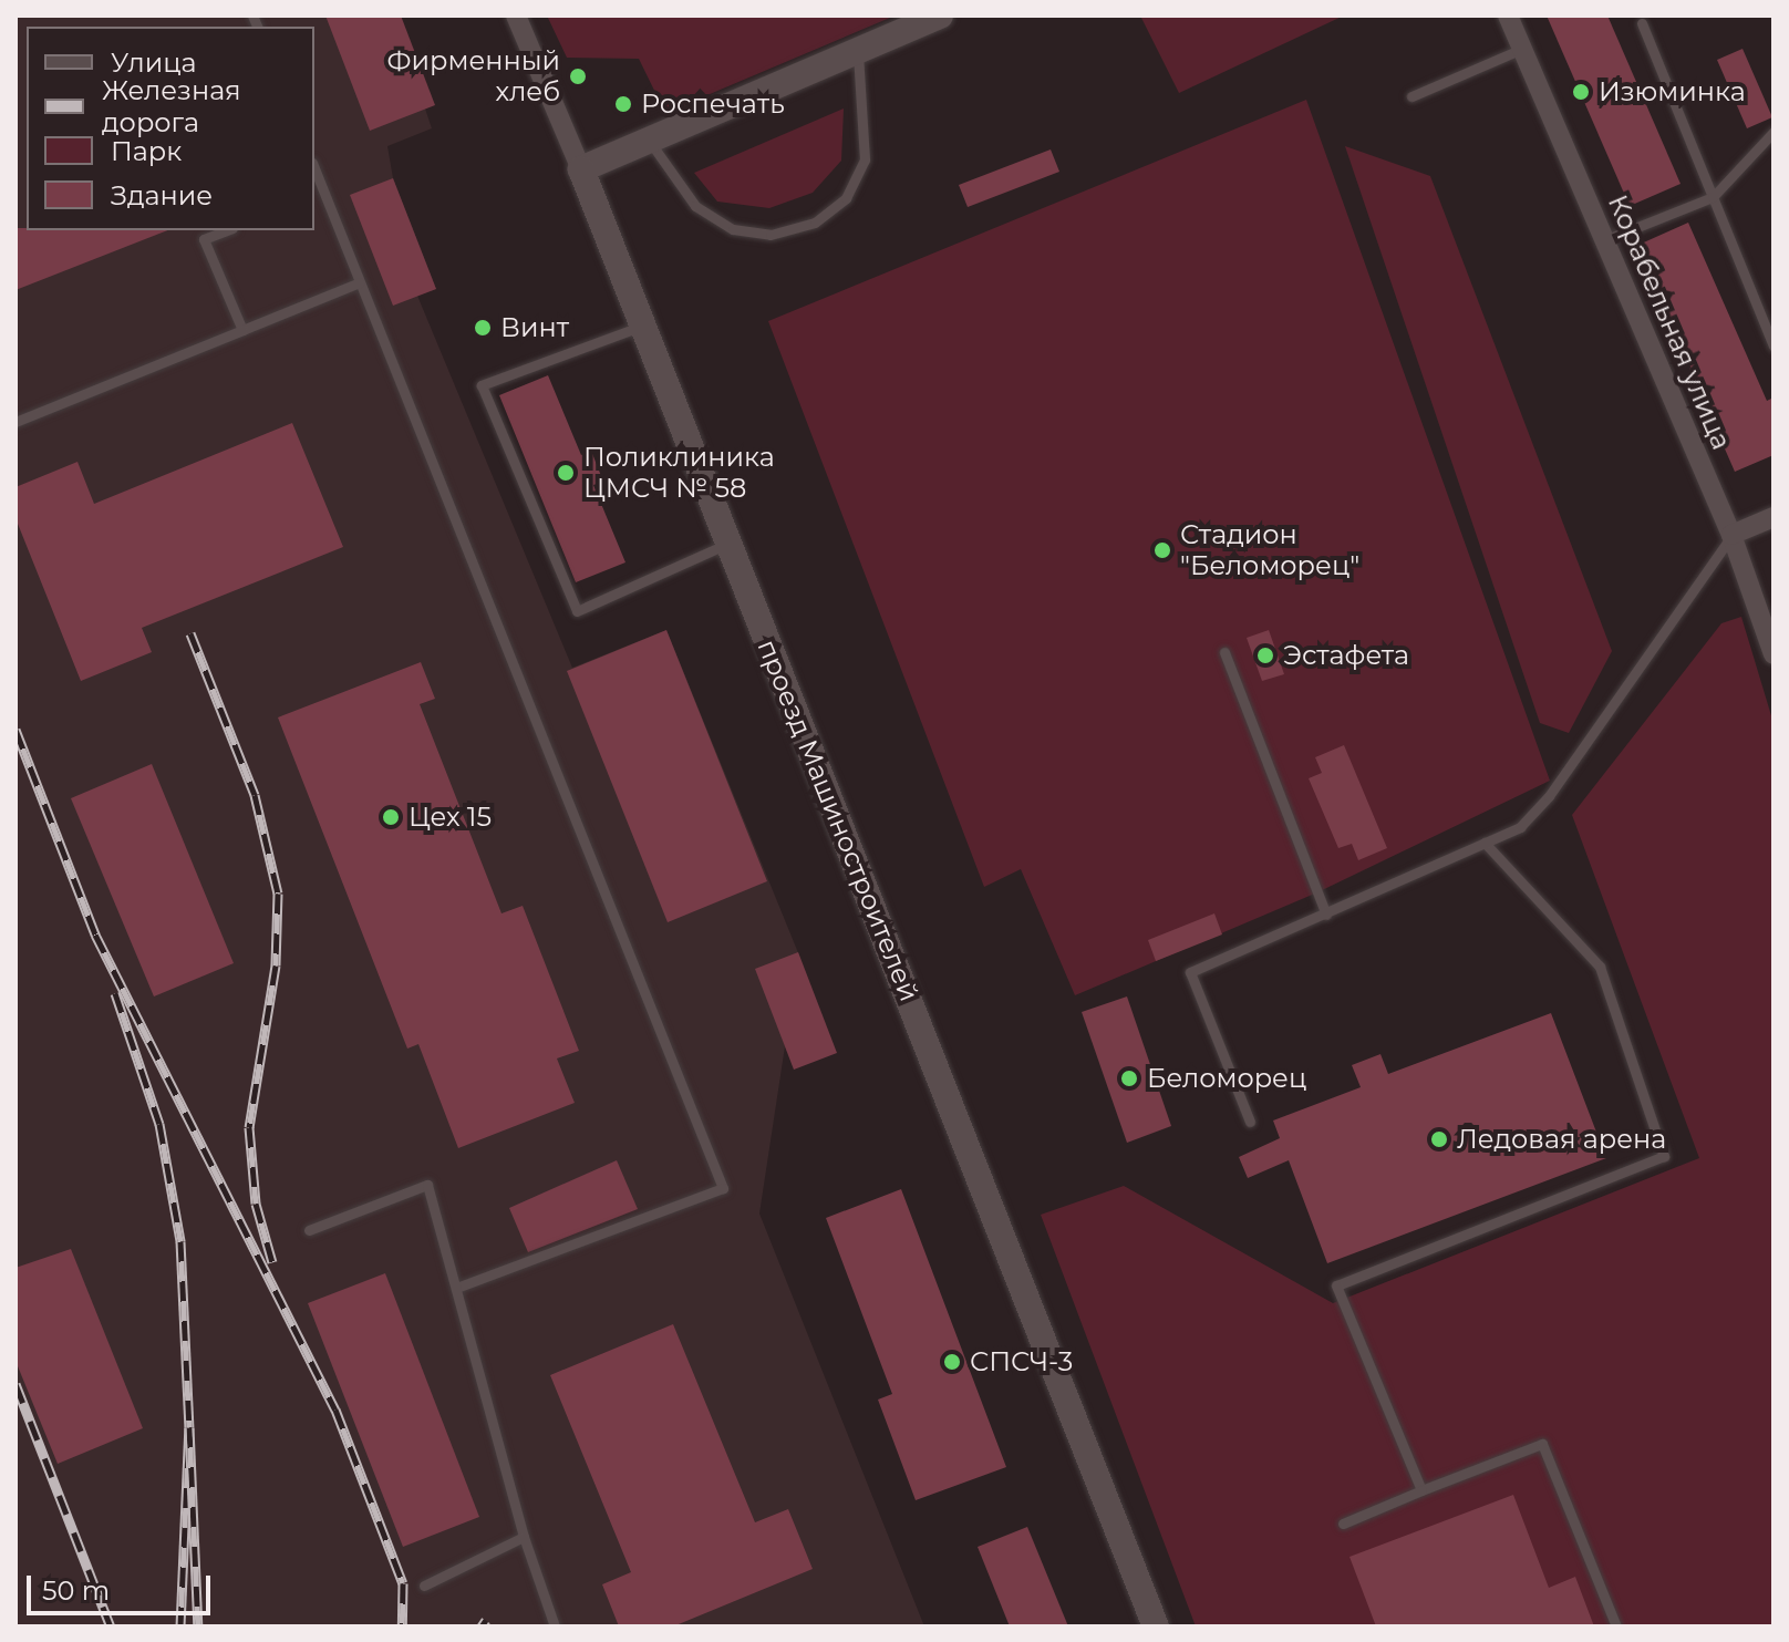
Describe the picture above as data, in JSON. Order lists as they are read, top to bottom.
{
  "streets": {
    "street": ["Корабельная улица", "проезд Машиностроителей"]
  },
  "places": [
    "Фирменный хлеб",
    "Изюминка",
    "Роспечать",
    "Винт",
    "Поликлиника ЦМСЧ № 58",
    "Стадион \"Беломорец\"",
    "Эстафета",
    "Цех 15",
    "Беломорец",
    "Ледовая арена",
    "СПСЧ-3"
  ],
  "legend": [
    "Улица",
    "Железная дорога",
    "Парк",
    "Здание"
  ],
  "scale_bar": "50 m"
}
